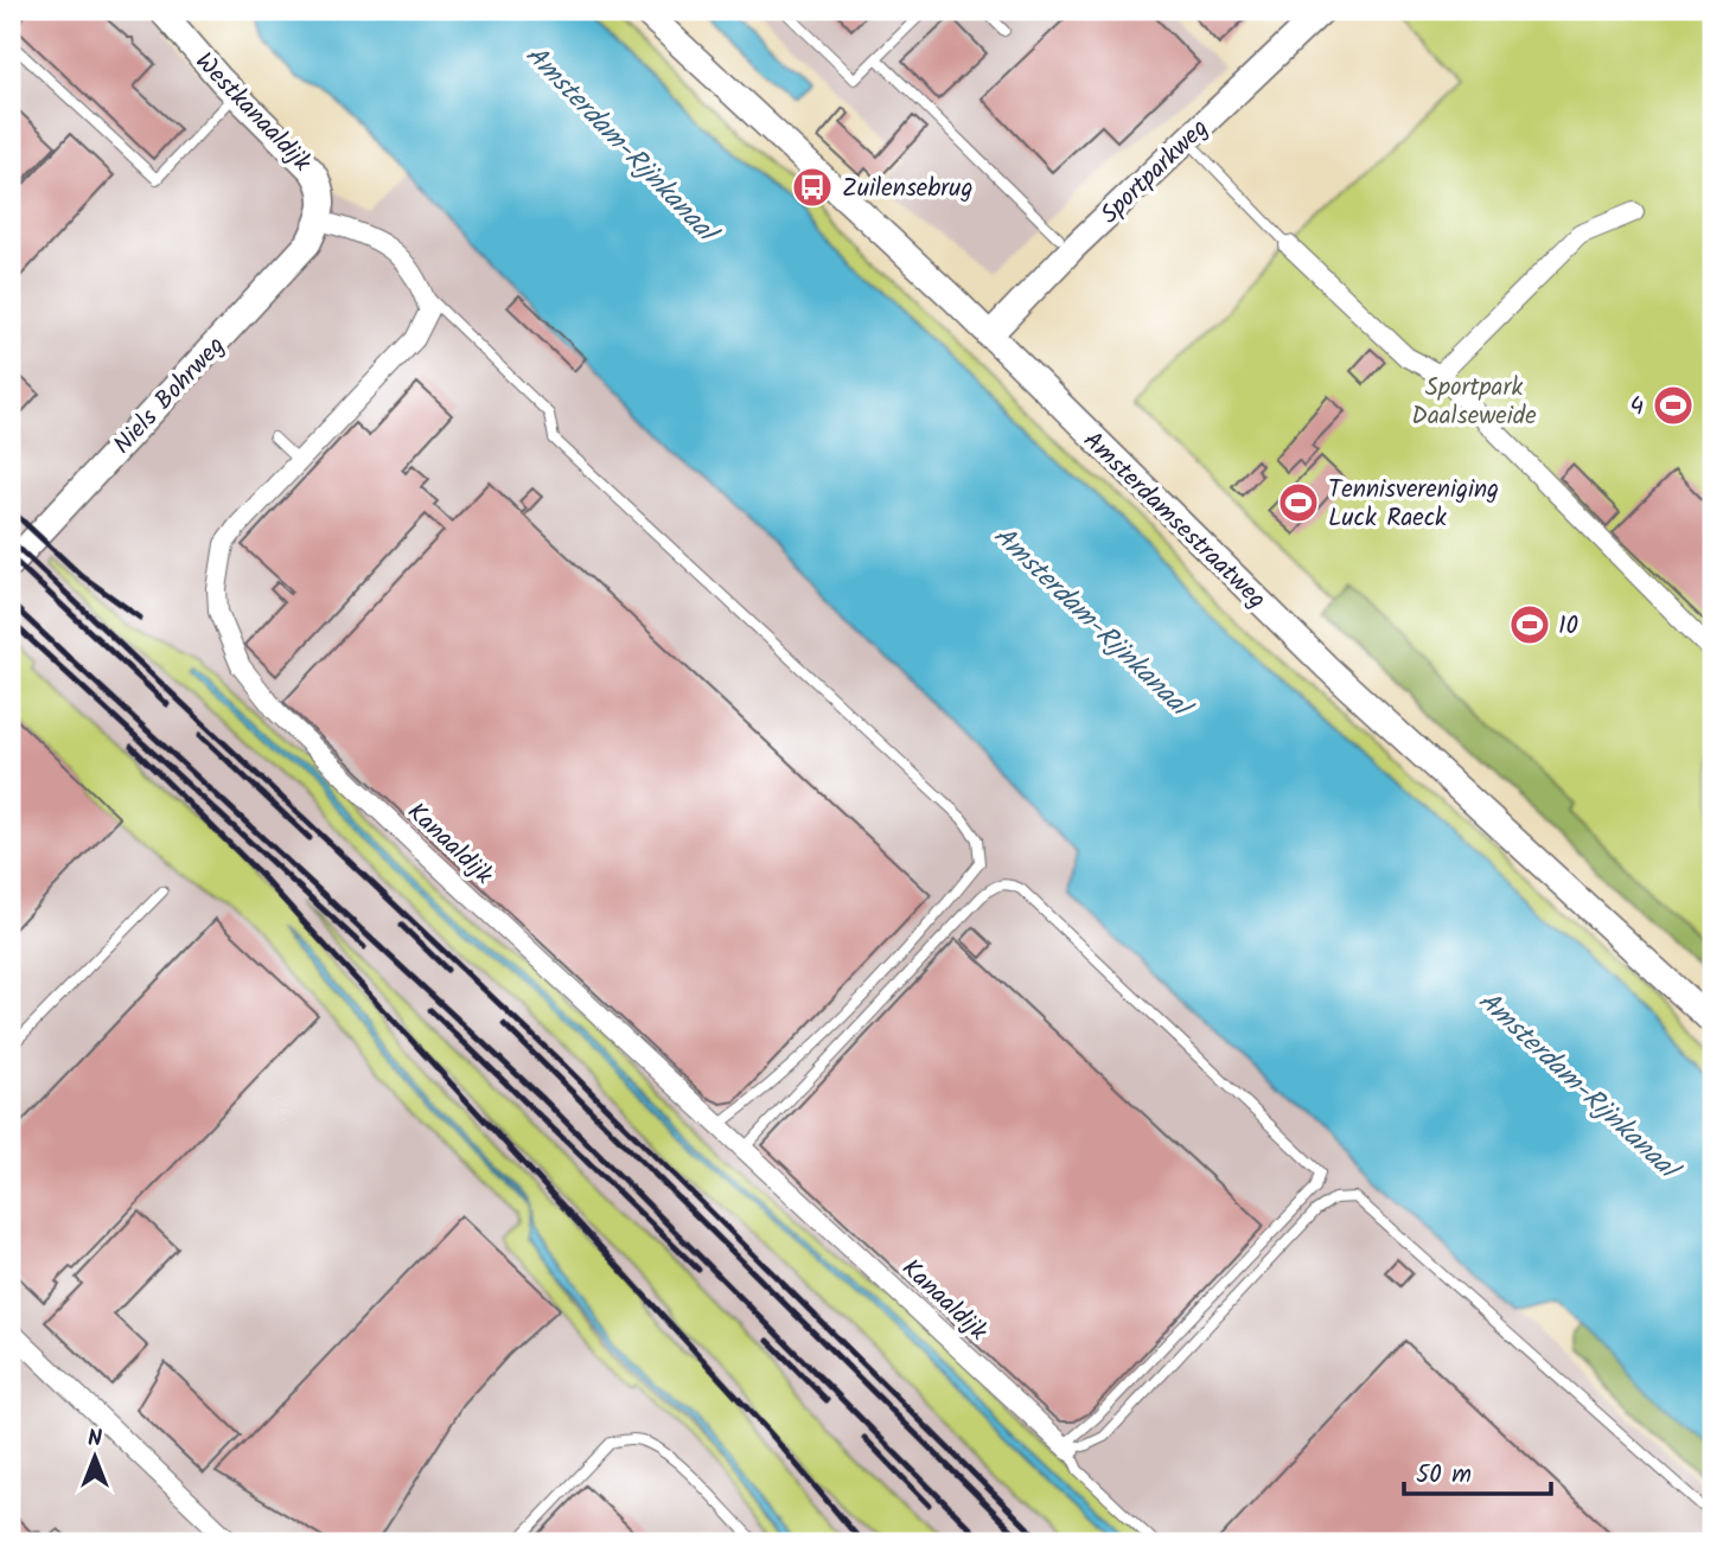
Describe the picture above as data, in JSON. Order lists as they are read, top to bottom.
{
  "streets": {
    "main road": [
      "Westkanaaldijk",
      "Sportparkweg",
      "Niels Bohrweg",
      "Amsterdamsestraatweg"
    ],
    "street": ["Kanaaldijk"]
  },
  "crossings": [
    ["Westkanaaldijk", "Niels Bohrweg"],
    ["Sportparkweg", "Amsterdamsestraatweg"]
  ],
  "water": ["Amsterdam-Rijnkanaal"],
  "parks": ["Sportpark Daalseweide"],
  "places": {
    "bus stop": ["Zuilensebrug"],
    "sports": ["4", "Tennisvereniging Luck Raeck", "10"]
  },
  "scale_bar": "50 m",
  "north": "top"
}
